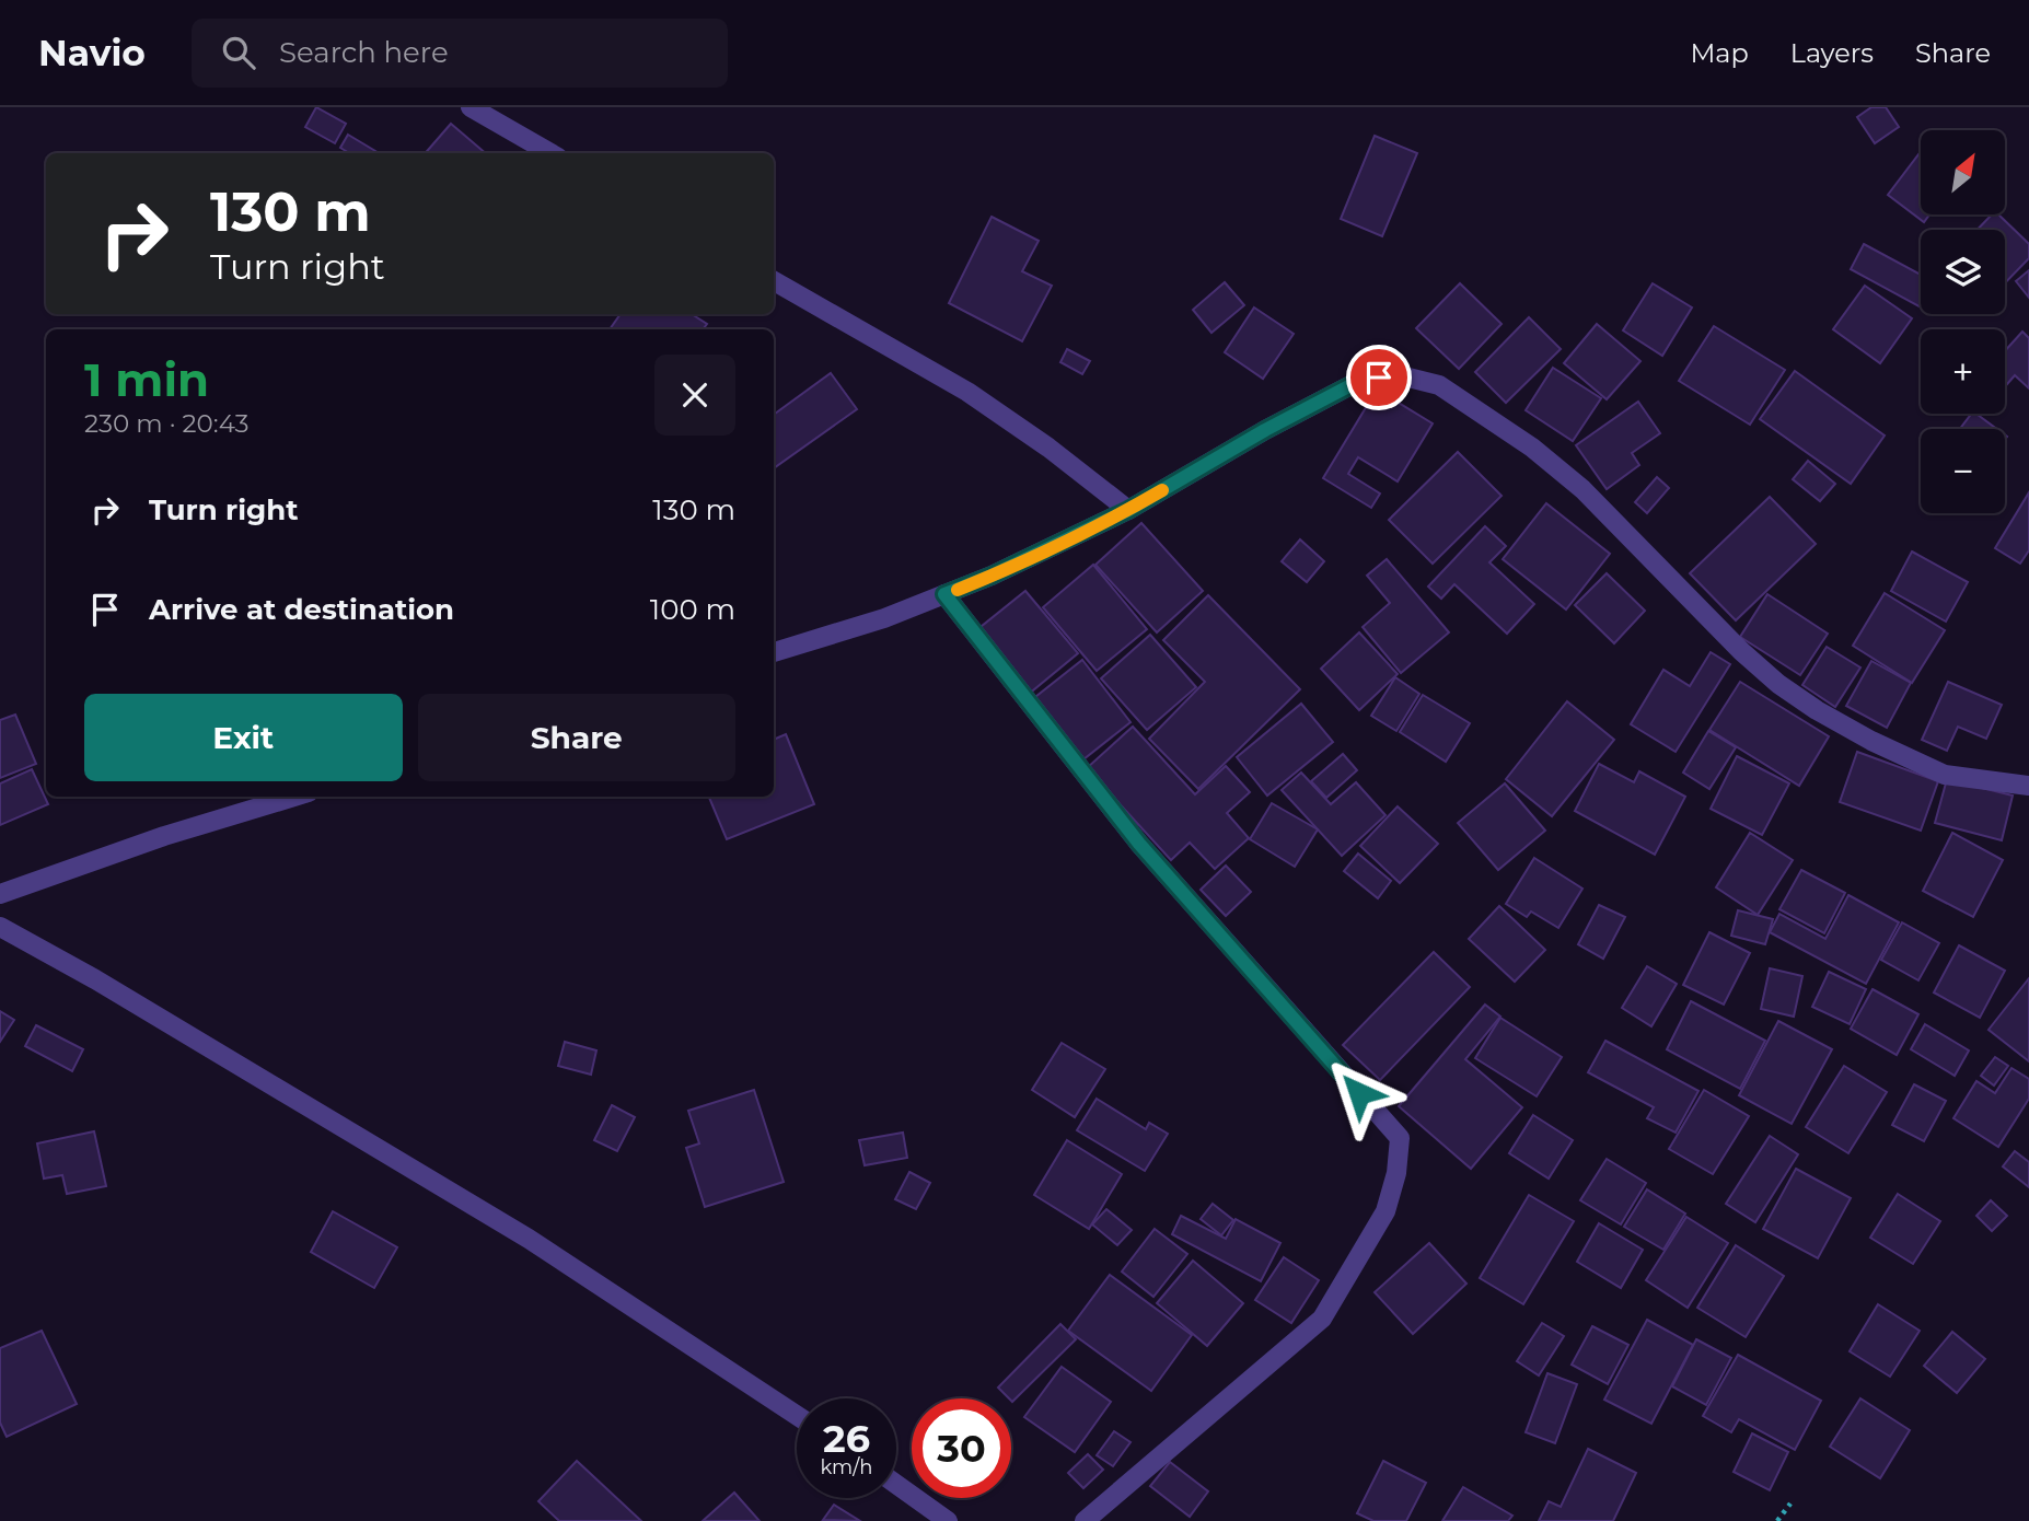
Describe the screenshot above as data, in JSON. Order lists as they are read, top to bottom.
{
  "north": "top right",
  "page": {
    "header": "Navio",
    "search": "Search here",
    "nav": ["Map", "Layers", "Share"],
    "map_buttons": ["+", "−"],
    "turn": ["130 m", "Turn right"],
    "heading": ["1 min", "230 m · 20:43"],
    "list": [
      {
        "name": "Turn right",
        "value": "130 m"
      },
      {
        "name": "Arrive at destination",
        "value": "100 m"
      }
    ],
    "buttons": ["Exit", "Share"],
    "speed": "26 km/h",
    "limit": "30"
  }
}
